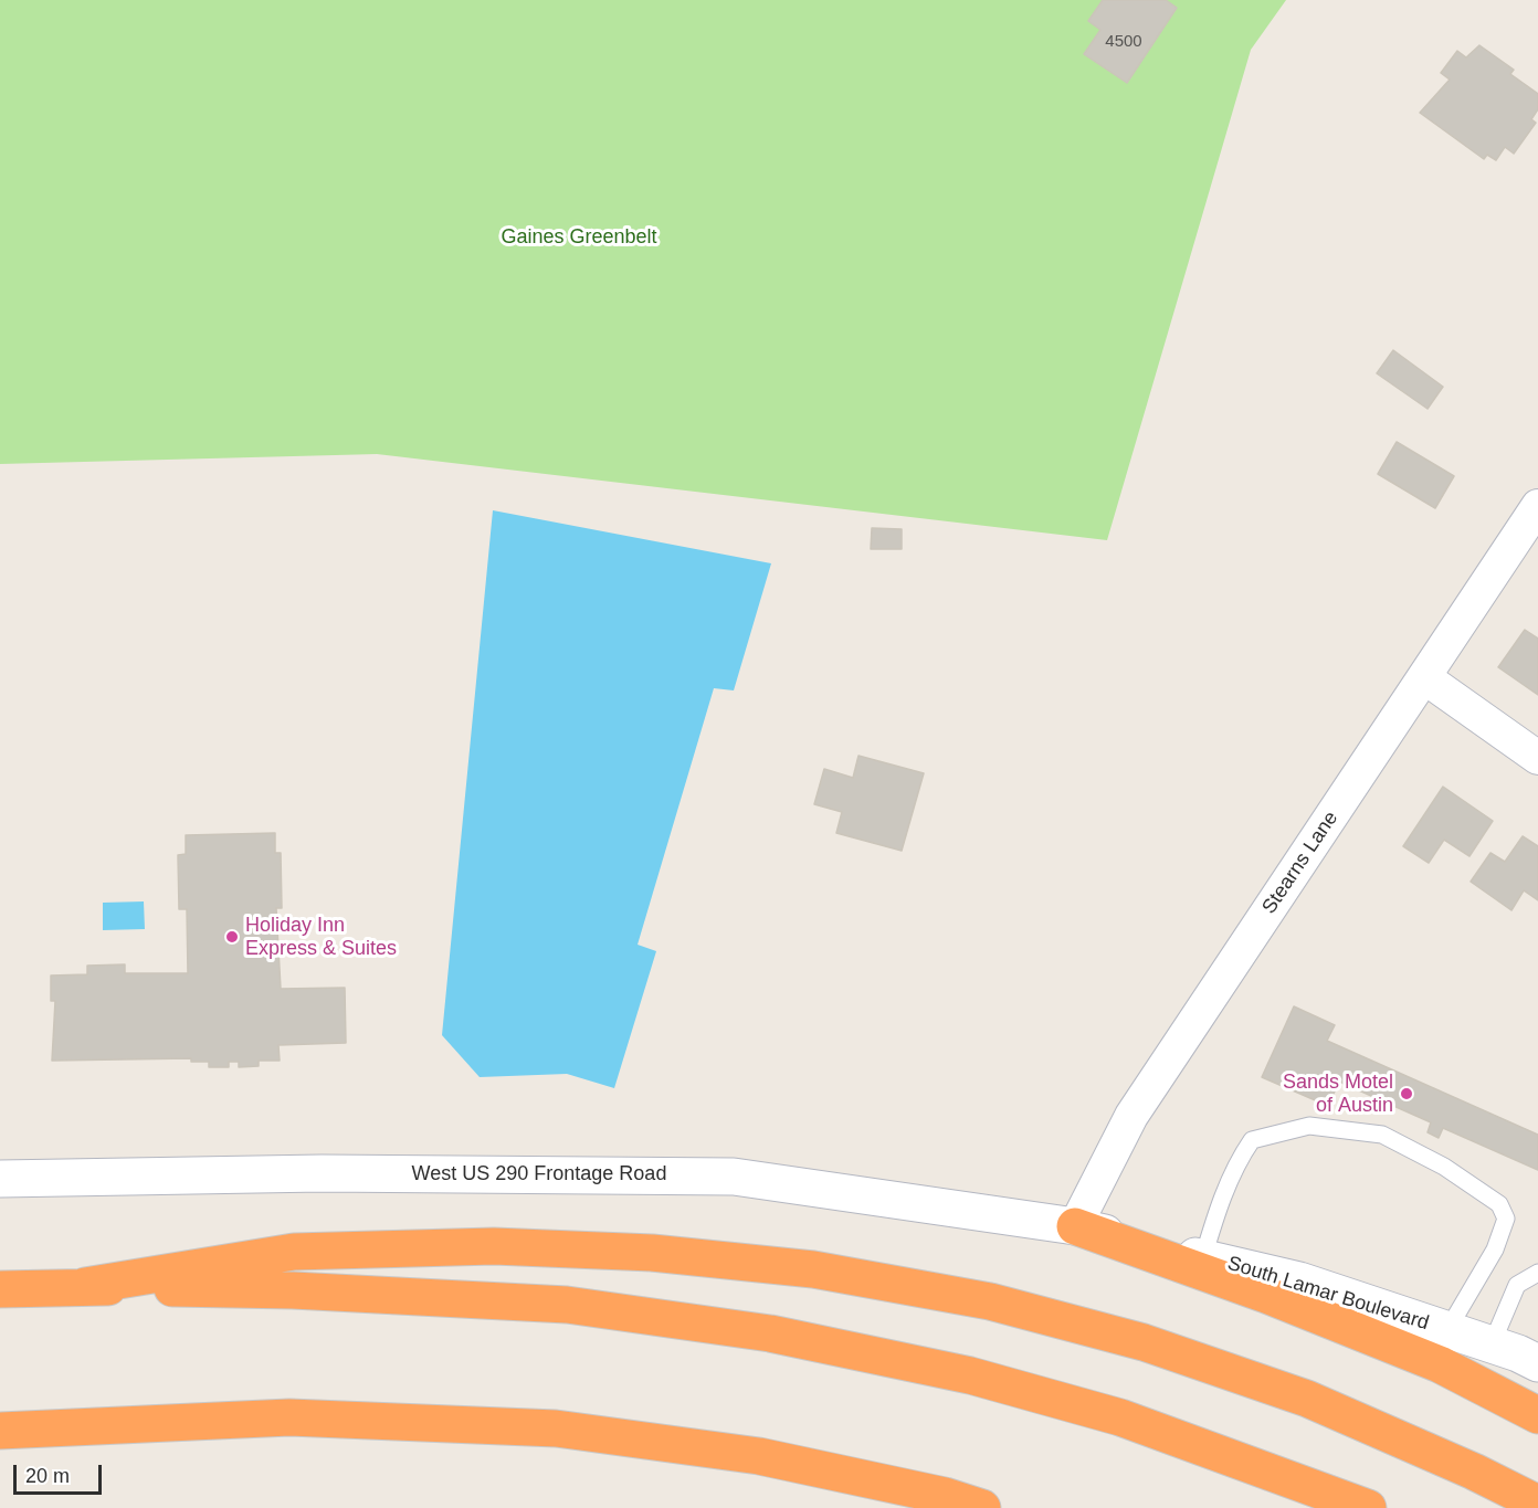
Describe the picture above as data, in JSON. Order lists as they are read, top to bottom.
{
  "streets": {
    "main road": ["West US 290 Frontage Road", "South Lamar Boulevard"],
    "street": ["Stearns Lane"]
  },
  "crossings": [
    ["Stearns Lane", "West US 290 Frontage Road"],
    ["Stearns Lane", "South Lamar Boulevard"],
    ["West US 290 Frontage Road", "South Lamar Boulevard"]
  ],
  "parks": ["Gaines Greenbelt"],
  "places": ["Holiday Inn Express & Suites", "Sands Motel of Austin"],
  "house_numbers": ["4500"],
  "scale_bar": "20 m"
}
